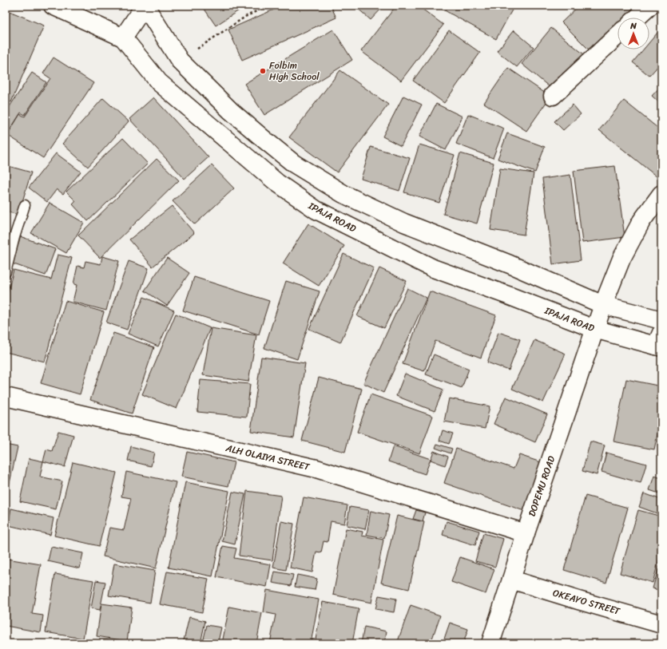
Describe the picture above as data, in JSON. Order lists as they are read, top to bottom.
{
  "streets": {
    "main road": [
      "IPAJA ROAD",
      "ALH OLAIYA STREET",
      "DOPEMU ROAD",
      "OKEAYO STREET"
    ]
  },
  "crossings": [
    ["IPAJA ROAD", "DOPEMU ROAD"],
    ["ALH OLAIYA STREET", "DOPEMU ROAD"],
    ["DOPEMU ROAD", "OKEAYO STREET"]
  ],
  "places": ["Folbim High School"],
  "north": "top"
}
